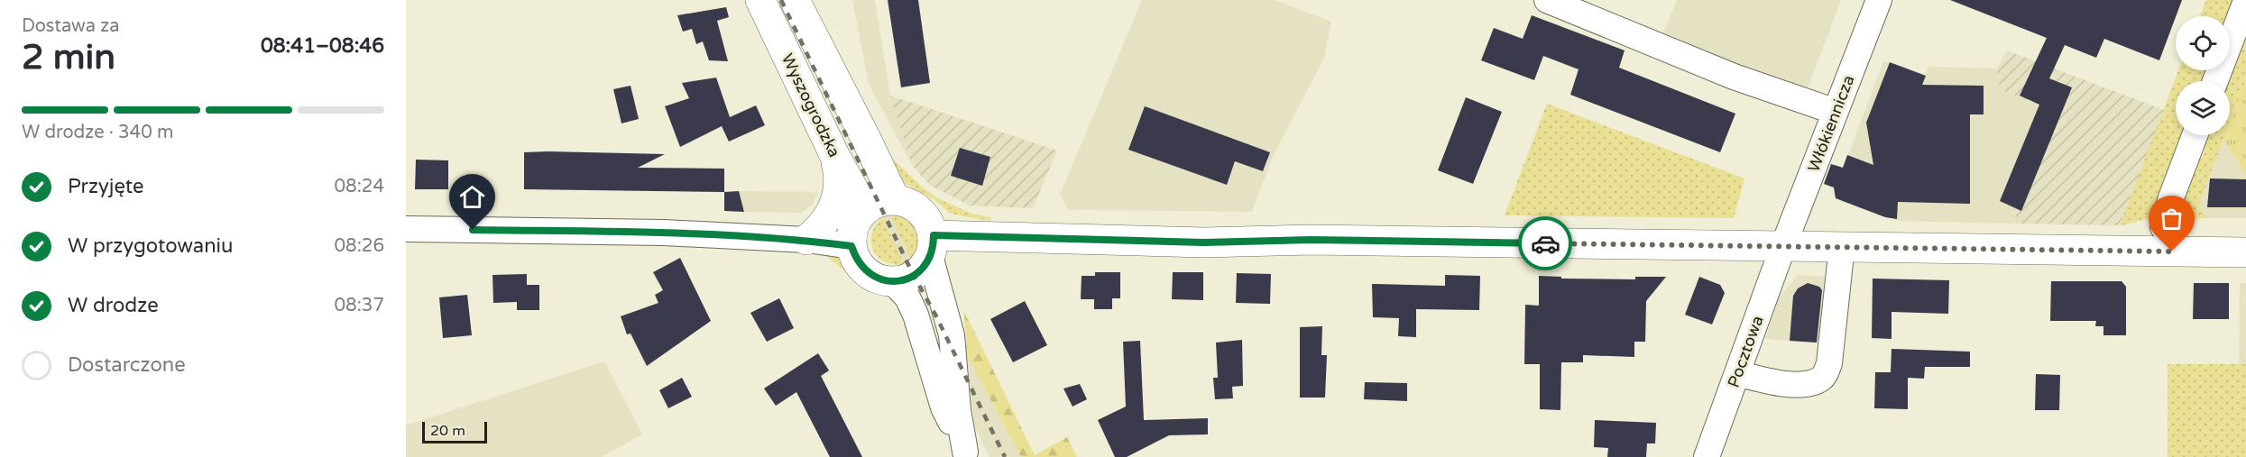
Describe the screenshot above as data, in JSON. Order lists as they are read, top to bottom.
{
  "streets": {
    "main road": ["Wyszogrodzka"],
    "street": ["Włókiennicza", "Pocztowa"]
  },
  "crossings": [
    ["Włókiennicza", "Pocztowa"]
  ],
  "scale_bar": "20 m",
  "page": {
    "heading": ["2 min", "Dostawa za", "08:41–08:46"],
    "bar": "W drodze · 340 m",
    "list": [
      ["Przyjęte", "08:24"],
      ["W przygotowaniu", "08:26"],
      ["W drodze", "08:37"],
      "Dostarczone"
    ],
    "scale": "20 m"
  }
}
